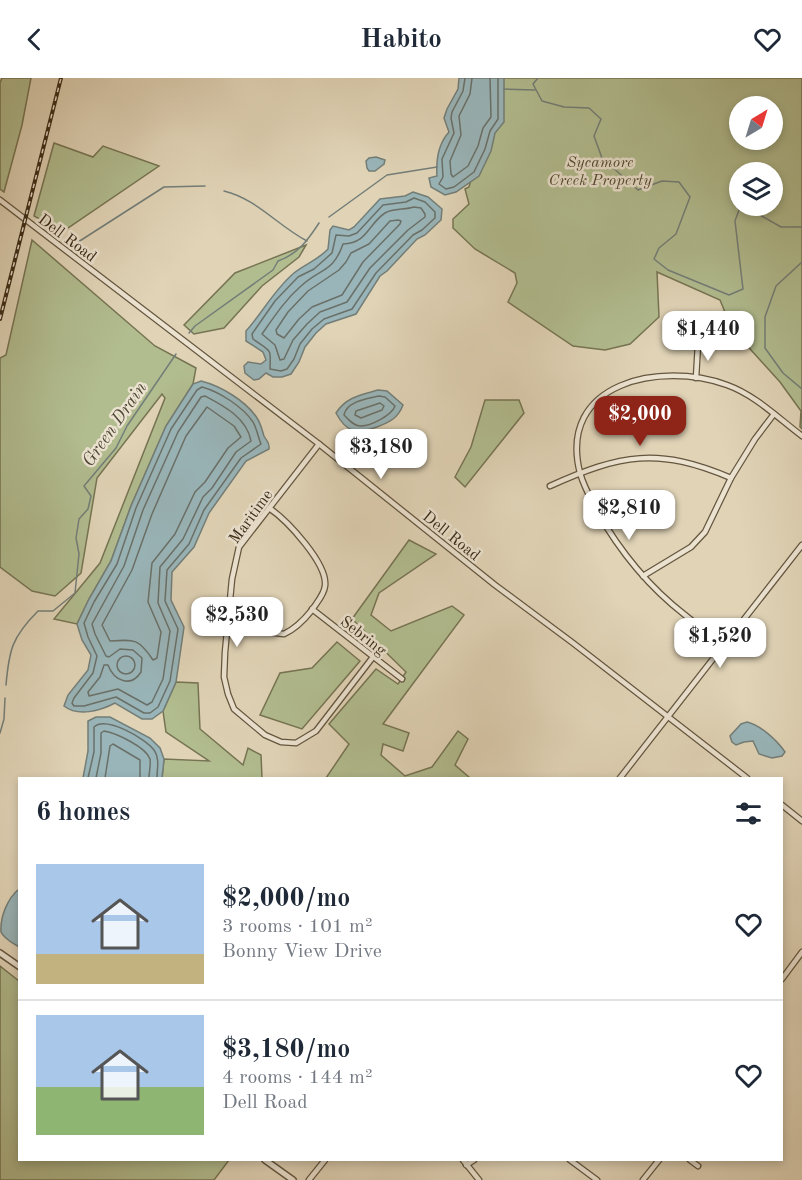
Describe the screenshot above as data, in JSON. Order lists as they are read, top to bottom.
{
  "streets": {
    "street": ["Dell Road", "Maritime", "Sebring"]
  },
  "crossings": [
    ["Dell Road", "Maritime"],
    ["Maritime", "Sebring"]
  ],
  "water": ["Green Drain"],
  "parks": ["Sycamore Creek Property"],
  "north": "top right",
  "page": {
    "header": "Habito",
    "price": [
      "$1,440",
      "$2,000",
      "$3,180",
      "$2,810",
      "$2,530",
      "$1,520"
    ],
    "heading": "6 homes",
    "list": [
      {
        "name": "$2,000/mo",
        "note": "3 rooms · 101 m² · Bonny View Drive"
      },
      {
        "name": "$3,180/mo",
        "note": "4 rooms · 144 m² · Dell Road"
      }
    ]
  }
}
